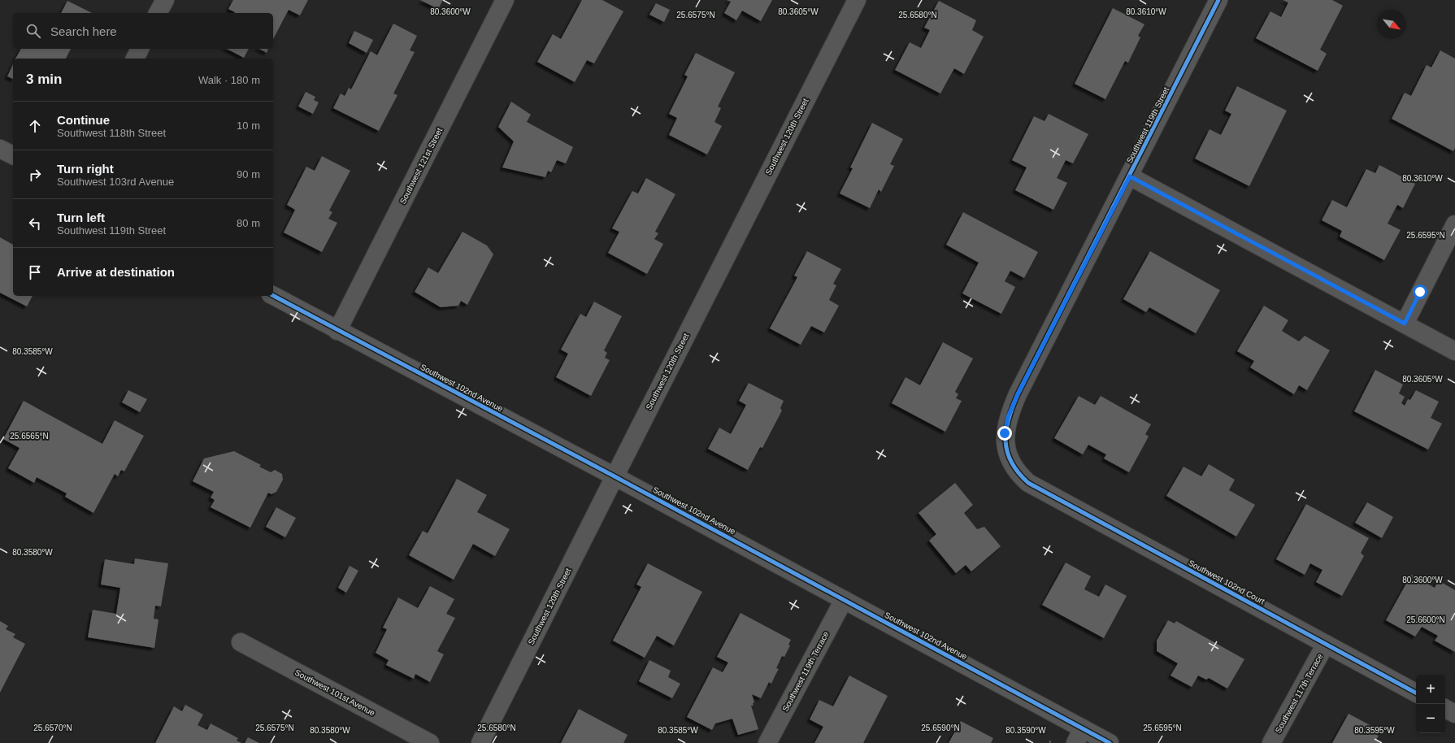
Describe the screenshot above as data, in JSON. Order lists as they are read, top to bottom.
{
  "streets": {
    "street": [
      "Southwest 119th Street",
      "Southwest 120th Street",
      "Southwest 121st Street",
      "Southwest 102nd Avenue",
      "Southwest 102nd Court",
      "Southwest 119th Terrace",
      "Southwest 101st Avenue",
      "Southwest 117th Terrace"
    ]
  },
  "crossings": [
    ["Southwest 119th Street", "Southwest 102nd Court"],
    ["Southwest 120th Street", "Southwest 102nd Avenue"],
    ["Southwest 121st Street", "Southwest 102nd Avenue"],
    ["Southwest 102nd Avenue", "Southwest 119th Terrace"],
    ["Southwest 102nd Court", "Southwest 117th Terrace"]
  ],
  "north": "bottom right",
  "page": {
    "search": "Search here",
    "heading": ["3 min", "Walk · 180 m"],
    "list": [
      ["Continue", "Southwest 118th Street", "10 m"],
      ["Turn right", "Southwest 103rd Avenue", "90 m"],
      ["Turn left", "Southwest 119th Street", "80 m"],
      "Arrive at destination"
    ],
    "map_buttons": ["+", "−"]
  },
  "coordinates": [
    "80.3610°W",
    "80.3605°W",
    "80.3600°W",
    "25.6575°N",
    "25.6580°N",
    "25.6595°N",
    "80.3585°W",
    "25.6565°N",
    "80.3580°W",
    "25.6600°N",
    "25.6570°N",
    "25.6590°N",
    "80.3590°W",
    "80.3595°W"
  ]
}
